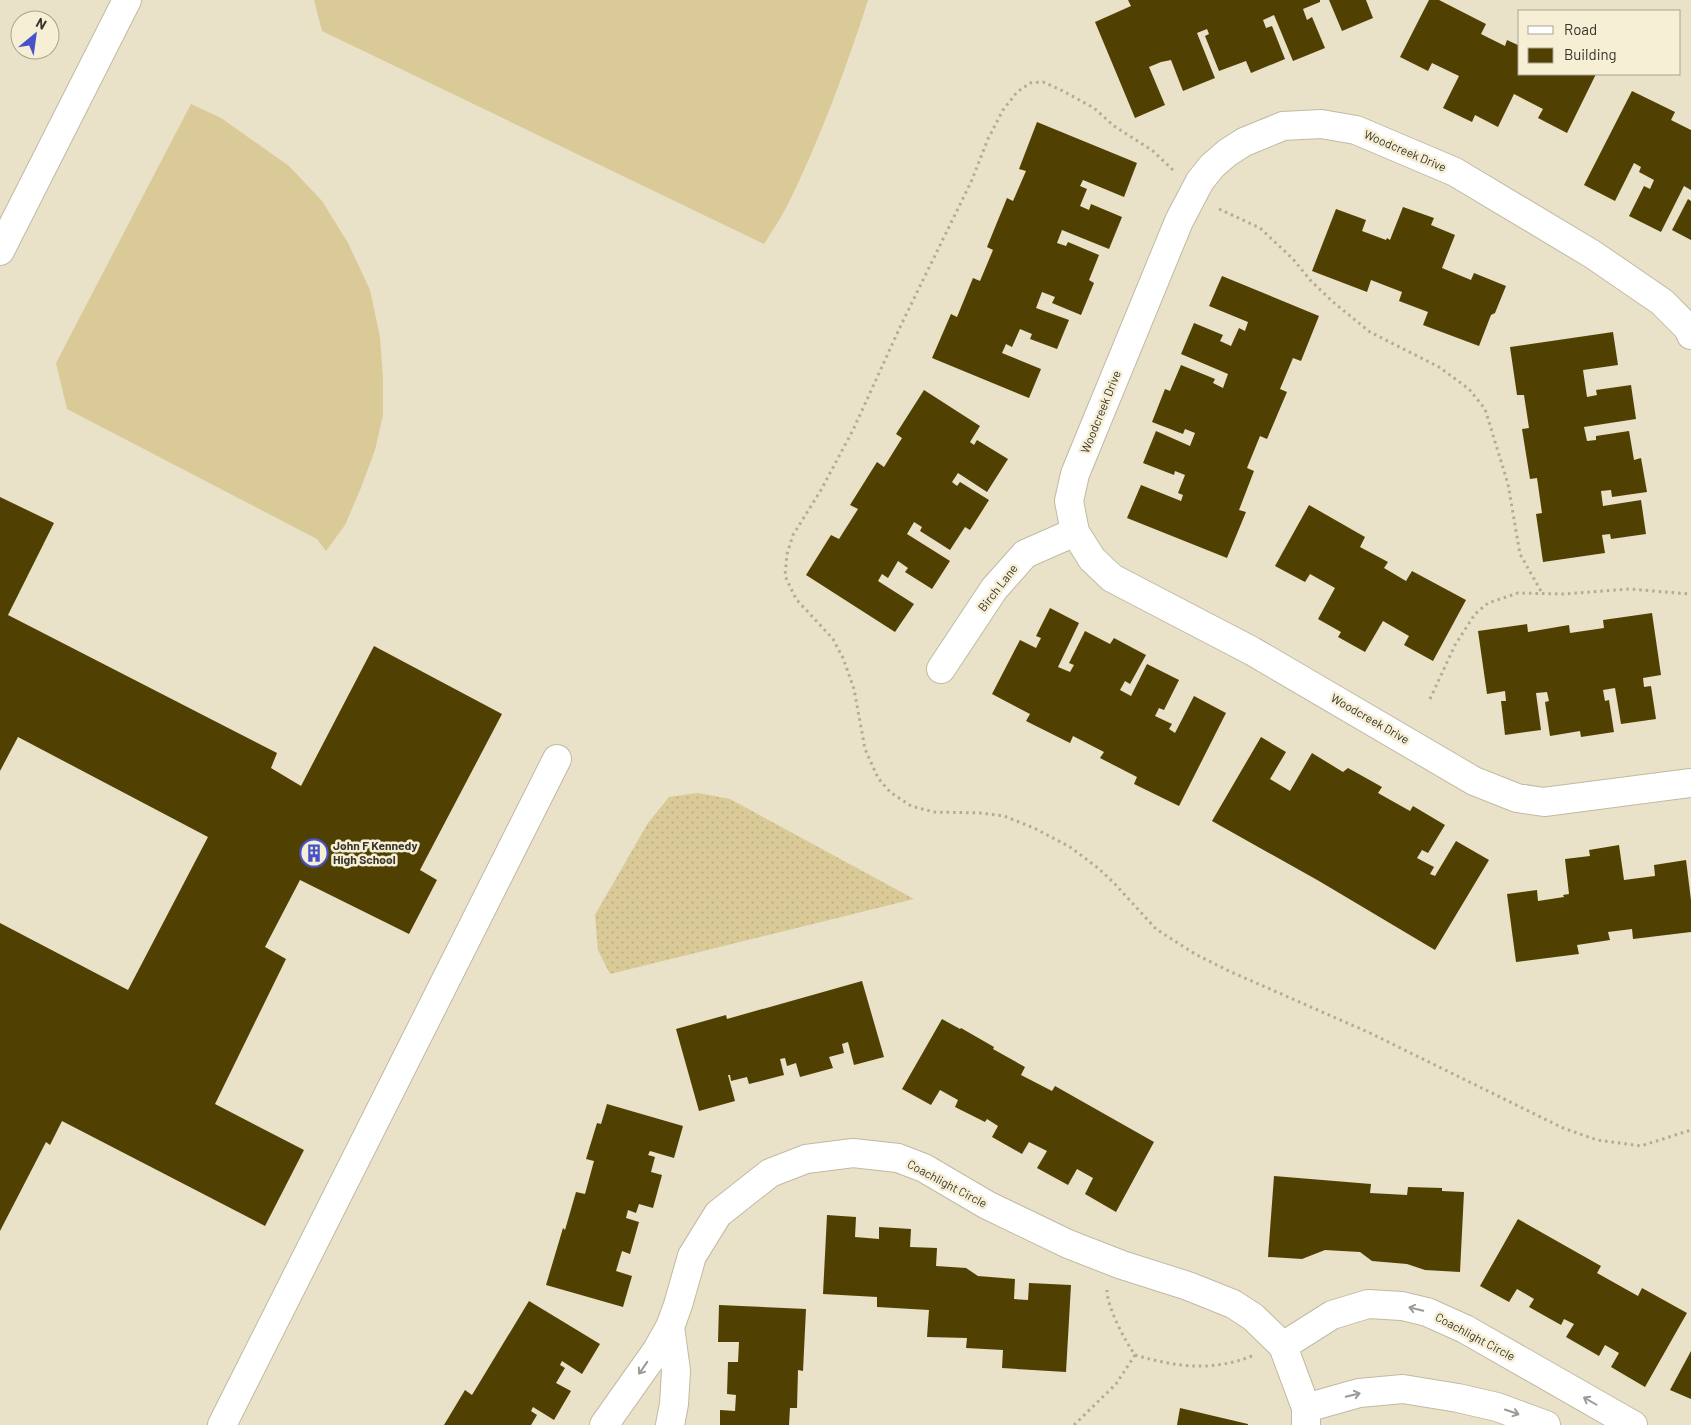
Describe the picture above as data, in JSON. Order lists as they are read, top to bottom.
{
  "streets": {
    "street": ["Woodcreek Drive", "Birch Lane", "Coachlight Circle"]
  },
  "crossings": [
    ["Woodcreek Drive", "Birch Lane"]
  ],
  "places": {
    "building": ["John F Kennedy High School"]
  },
  "legend": ["Road", "Building"],
  "north": "top right"
}
